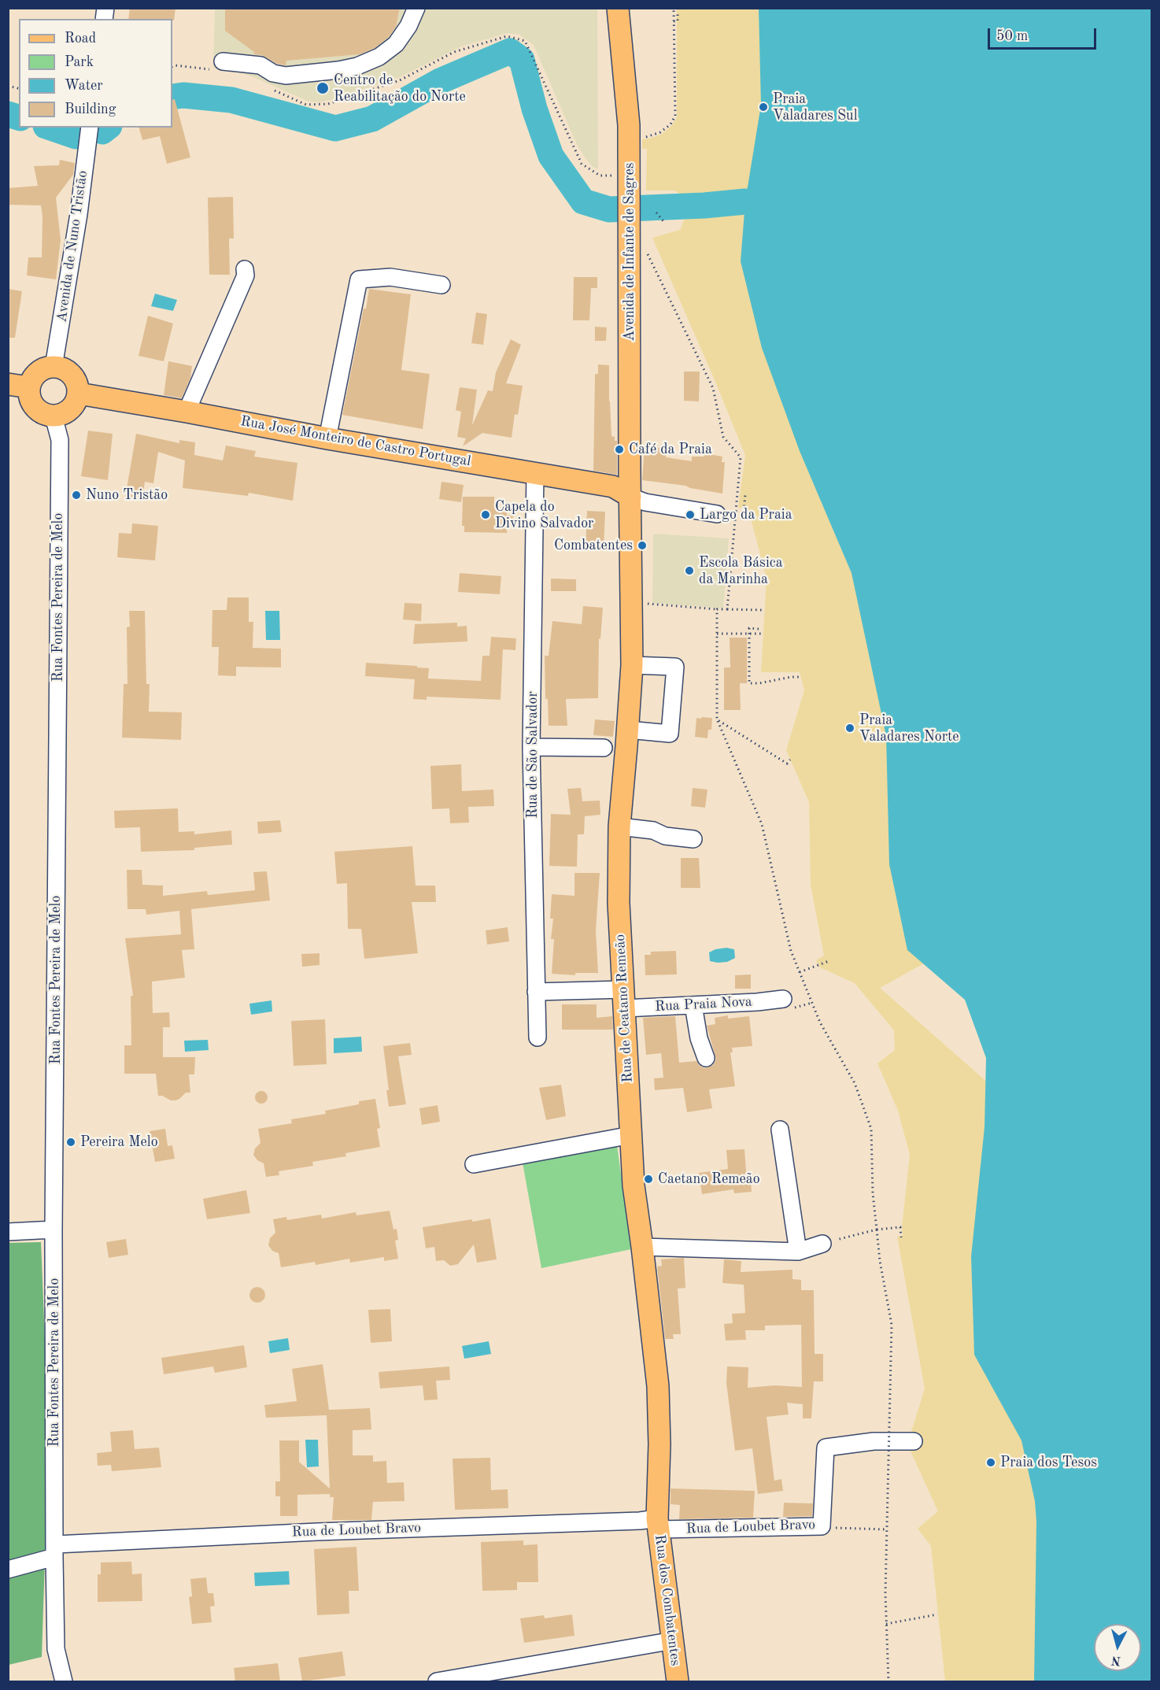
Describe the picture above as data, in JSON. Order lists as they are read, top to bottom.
{
  "streets": {
    "main road": [
      "Avenida de Infante de Sagres",
      "Rua José Monteiro de Castro Portugal",
      "Rua de Ceatano Remeão",
      "Rua dos Combatentes"
    ],
    "street": [
      "Avenida de Nuno Tristão",
      "Rua Fontes Pereira de Melo",
      "Rua de São Salvador",
      "Rua Praia Nova",
      "Rua de Loubet Bravo"
    ]
  },
  "crossings": [
    ["Avenida de Nuno Tristão", "Rua José Monteiro de Castro Portugal"],
    ["Avenida de Nuno Tristão", "Rua Fontes Pereira de Melo"],
    ["Avenida de Infante de Sagres", "Rua José Monteiro de Castro Portugal"],
    ["Avenida de Infante de Sagres", "Rua de Ceatano Remeão"],
    ["Rua José Monteiro de Castro Portugal", "Rua Fontes Pereira de Melo"],
    ["Rua José Monteiro de Castro Portugal", "Rua de São Salvador"],
    ["Rua José Monteiro de Castro Portugal", "Rua de Ceatano Remeão"],
    ["Rua Fontes Pereira de Melo", "Rua de Loubet Bravo"],
    ["Rua de São Salvador", "Rua Praia Nova"],
    ["Rua Praia Nova", "Rua de Ceatano Remeão"],
    ["Rua de Ceatano Remeão", "Rua de Loubet Bravo"],
    ["Rua de Ceatano Remeão", "Rua dos Combatentes"],
    ["Rua de Loubet Bravo", "Rua dos Combatentes"]
  ],
  "places": [
    "Centro de Reabilitação do Norte",
    "Praia Valadares Sul",
    "Café da Praia",
    "Nuno Tristão",
    "Capela do Divino Salvador",
    "Largo da Praia",
    "Combatentes",
    "Escola Básica da Marinha",
    "Praia Valadares Norte",
    "Pereira Melo",
    "Caetano Remeão",
    "Praia dos Tesos"
  ],
  "legend": [
    "Road",
    "Park",
    "Water",
    "Building"
  ],
  "scale_bar": "50 m",
  "north": "bottom"
}
